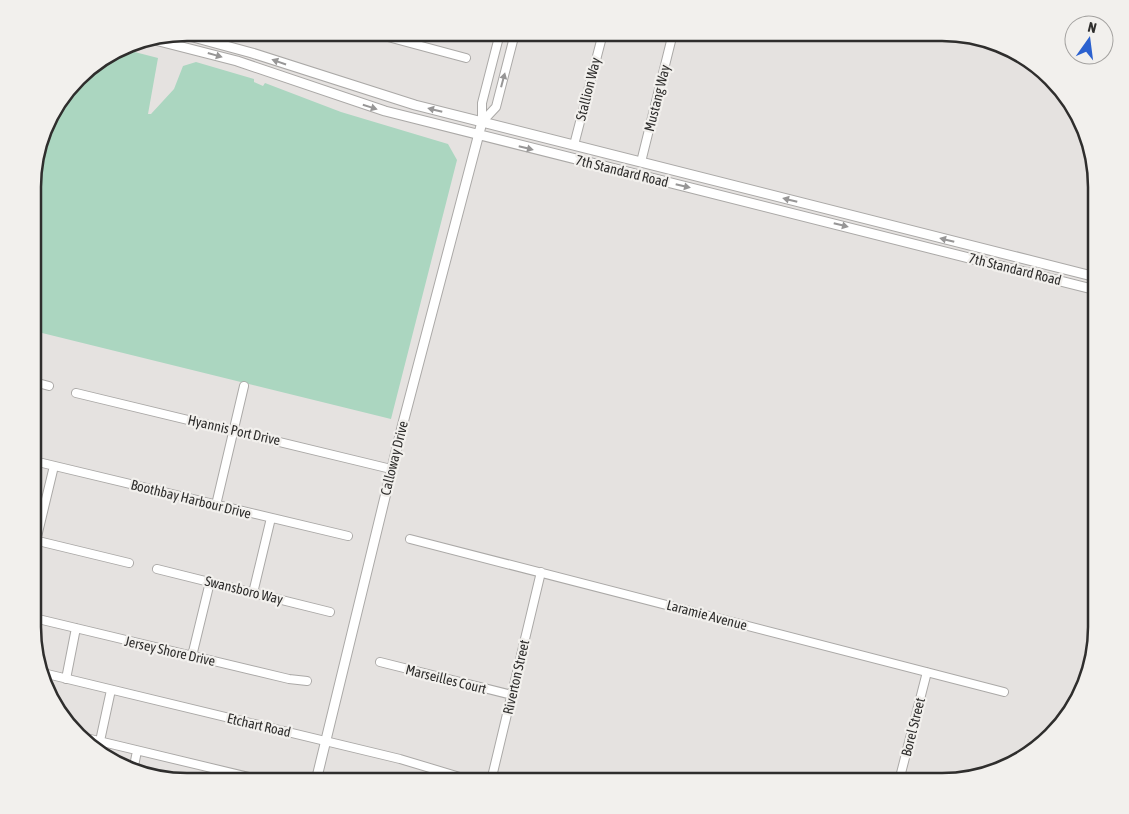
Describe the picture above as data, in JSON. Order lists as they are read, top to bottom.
{
  "streets": {
    "main road": ["7th Standard Road", "Calloway Drive"],
    "street": [
      "Stallion Way",
      "Mustang Way",
      "Hyannis Port Drive",
      "Boothbay Harbour Drive",
      "Swansboro Way",
      "Laramie Avenue",
      "Jersey Shore Drive",
      "Riverton Street",
      "Marseilles Court",
      "Etchart Road",
      "Borel Street"
    ]
  },
  "crossings": [
    ["Stallion Way", "7th Standard Road"],
    ["Mustang Way", "7th Standard Road"],
    ["7th Standard Road", "Calloway Drive"],
    ["Hyannis Port Drive", "Calloway Drive"],
    ["Calloway Drive", "Etchart Road"],
    ["Laramie Avenue", "Riverton Street"],
    ["Laramie Avenue", "Borel Street"],
    ["Riverton Street", "Marseilles Court"]
  ],
  "north": "top"
}
